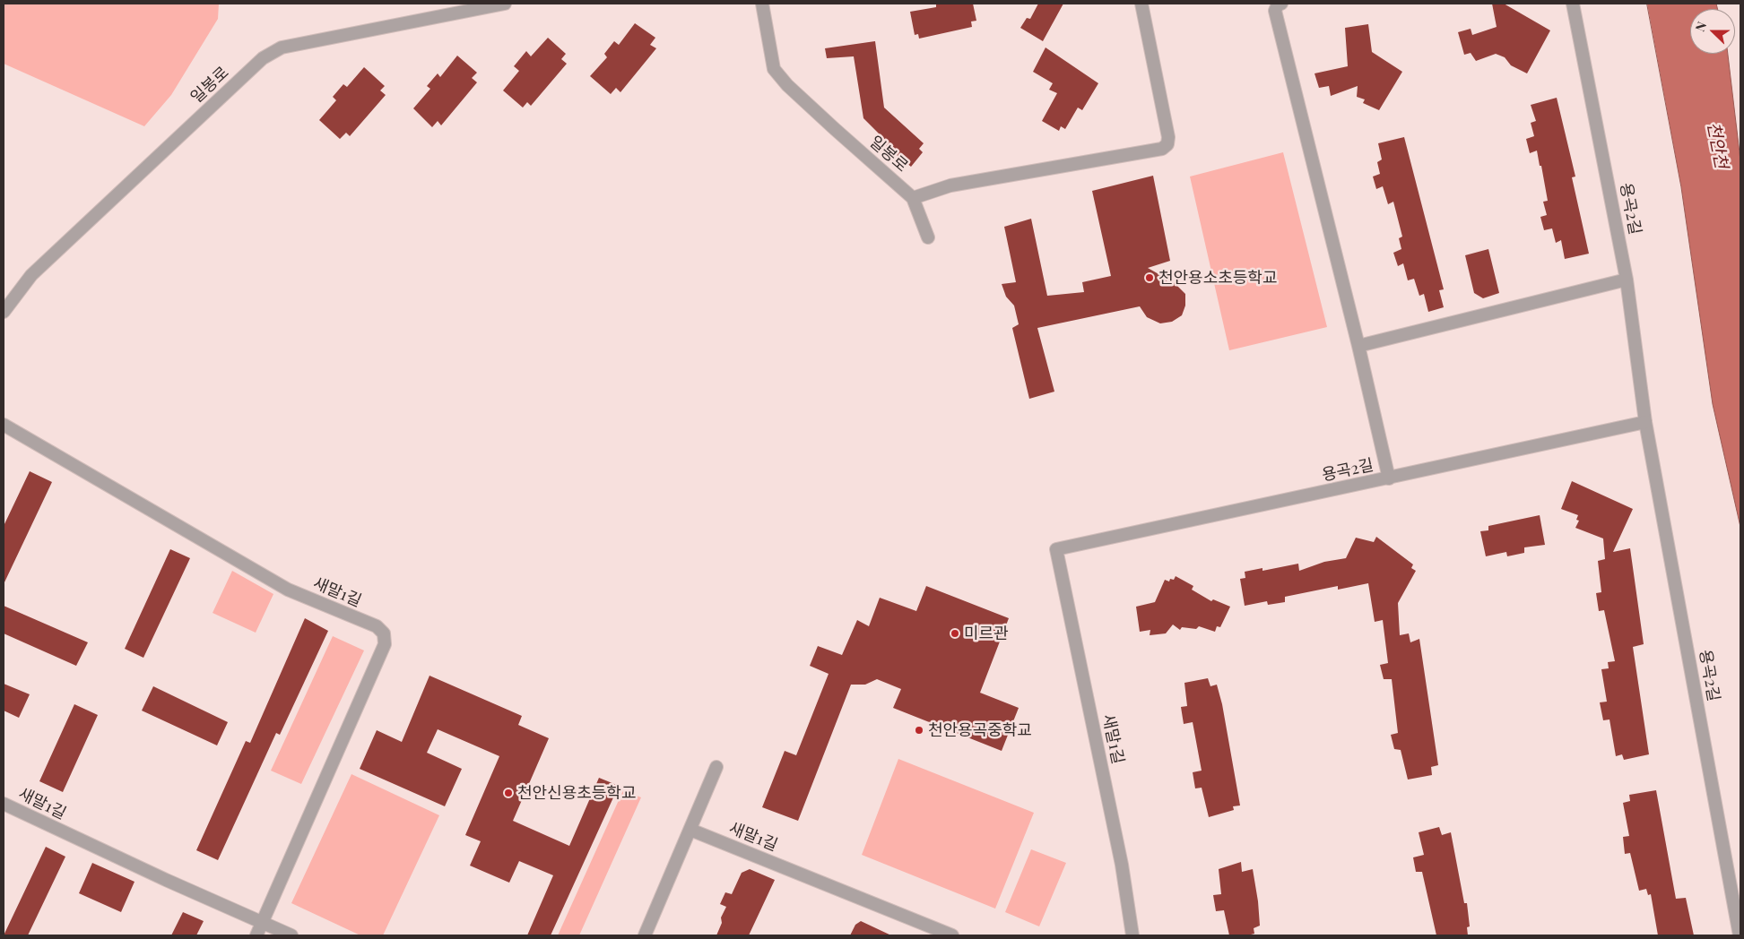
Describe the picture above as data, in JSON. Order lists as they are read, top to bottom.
{
  "streets": {
    "street": ["일봉로", "용곡2길", "새말1길"]
  },
  "crossings": [
    ["용곡2길", "새말1길"]
  ],
  "water": ["천안천"],
  "places": [
    "천안용소초등학교",
    "미르관",
    "천안용곡중학교",
    "천안신용초등학교"
  ],
  "north": "left"
}
